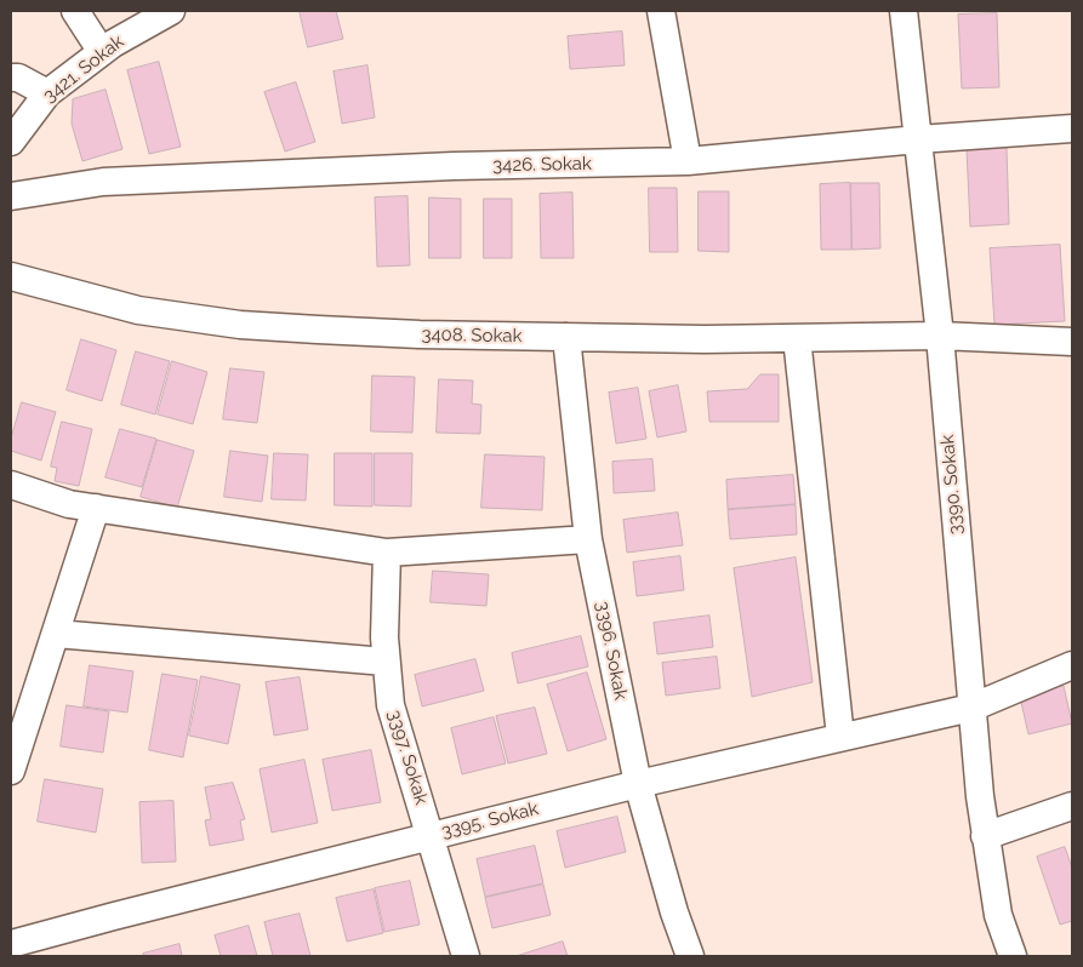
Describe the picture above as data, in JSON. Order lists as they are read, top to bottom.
{
  "streets": {
    "street": [
      "3421. Sokak",
      "3426. Sokak",
      "3408. Sokak",
      "3390. Sokak",
      "3396. Sokak",
      "3397. Sokak",
      "3395. Sokak"
    ]
  },
  "crossings": [
    ["3426. Sokak", "3390. Sokak"],
    ["3408. Sokak", "3390. Sokak"],
    ["3408. Sokak", "3396. Sokak"],
    ["3390. Sokak", "3395. Sokak"],
    ["3396. Sokak", "3395. Sokak"],
    ["3397. Sokak", "3395. Sokak"]
  ]
}
